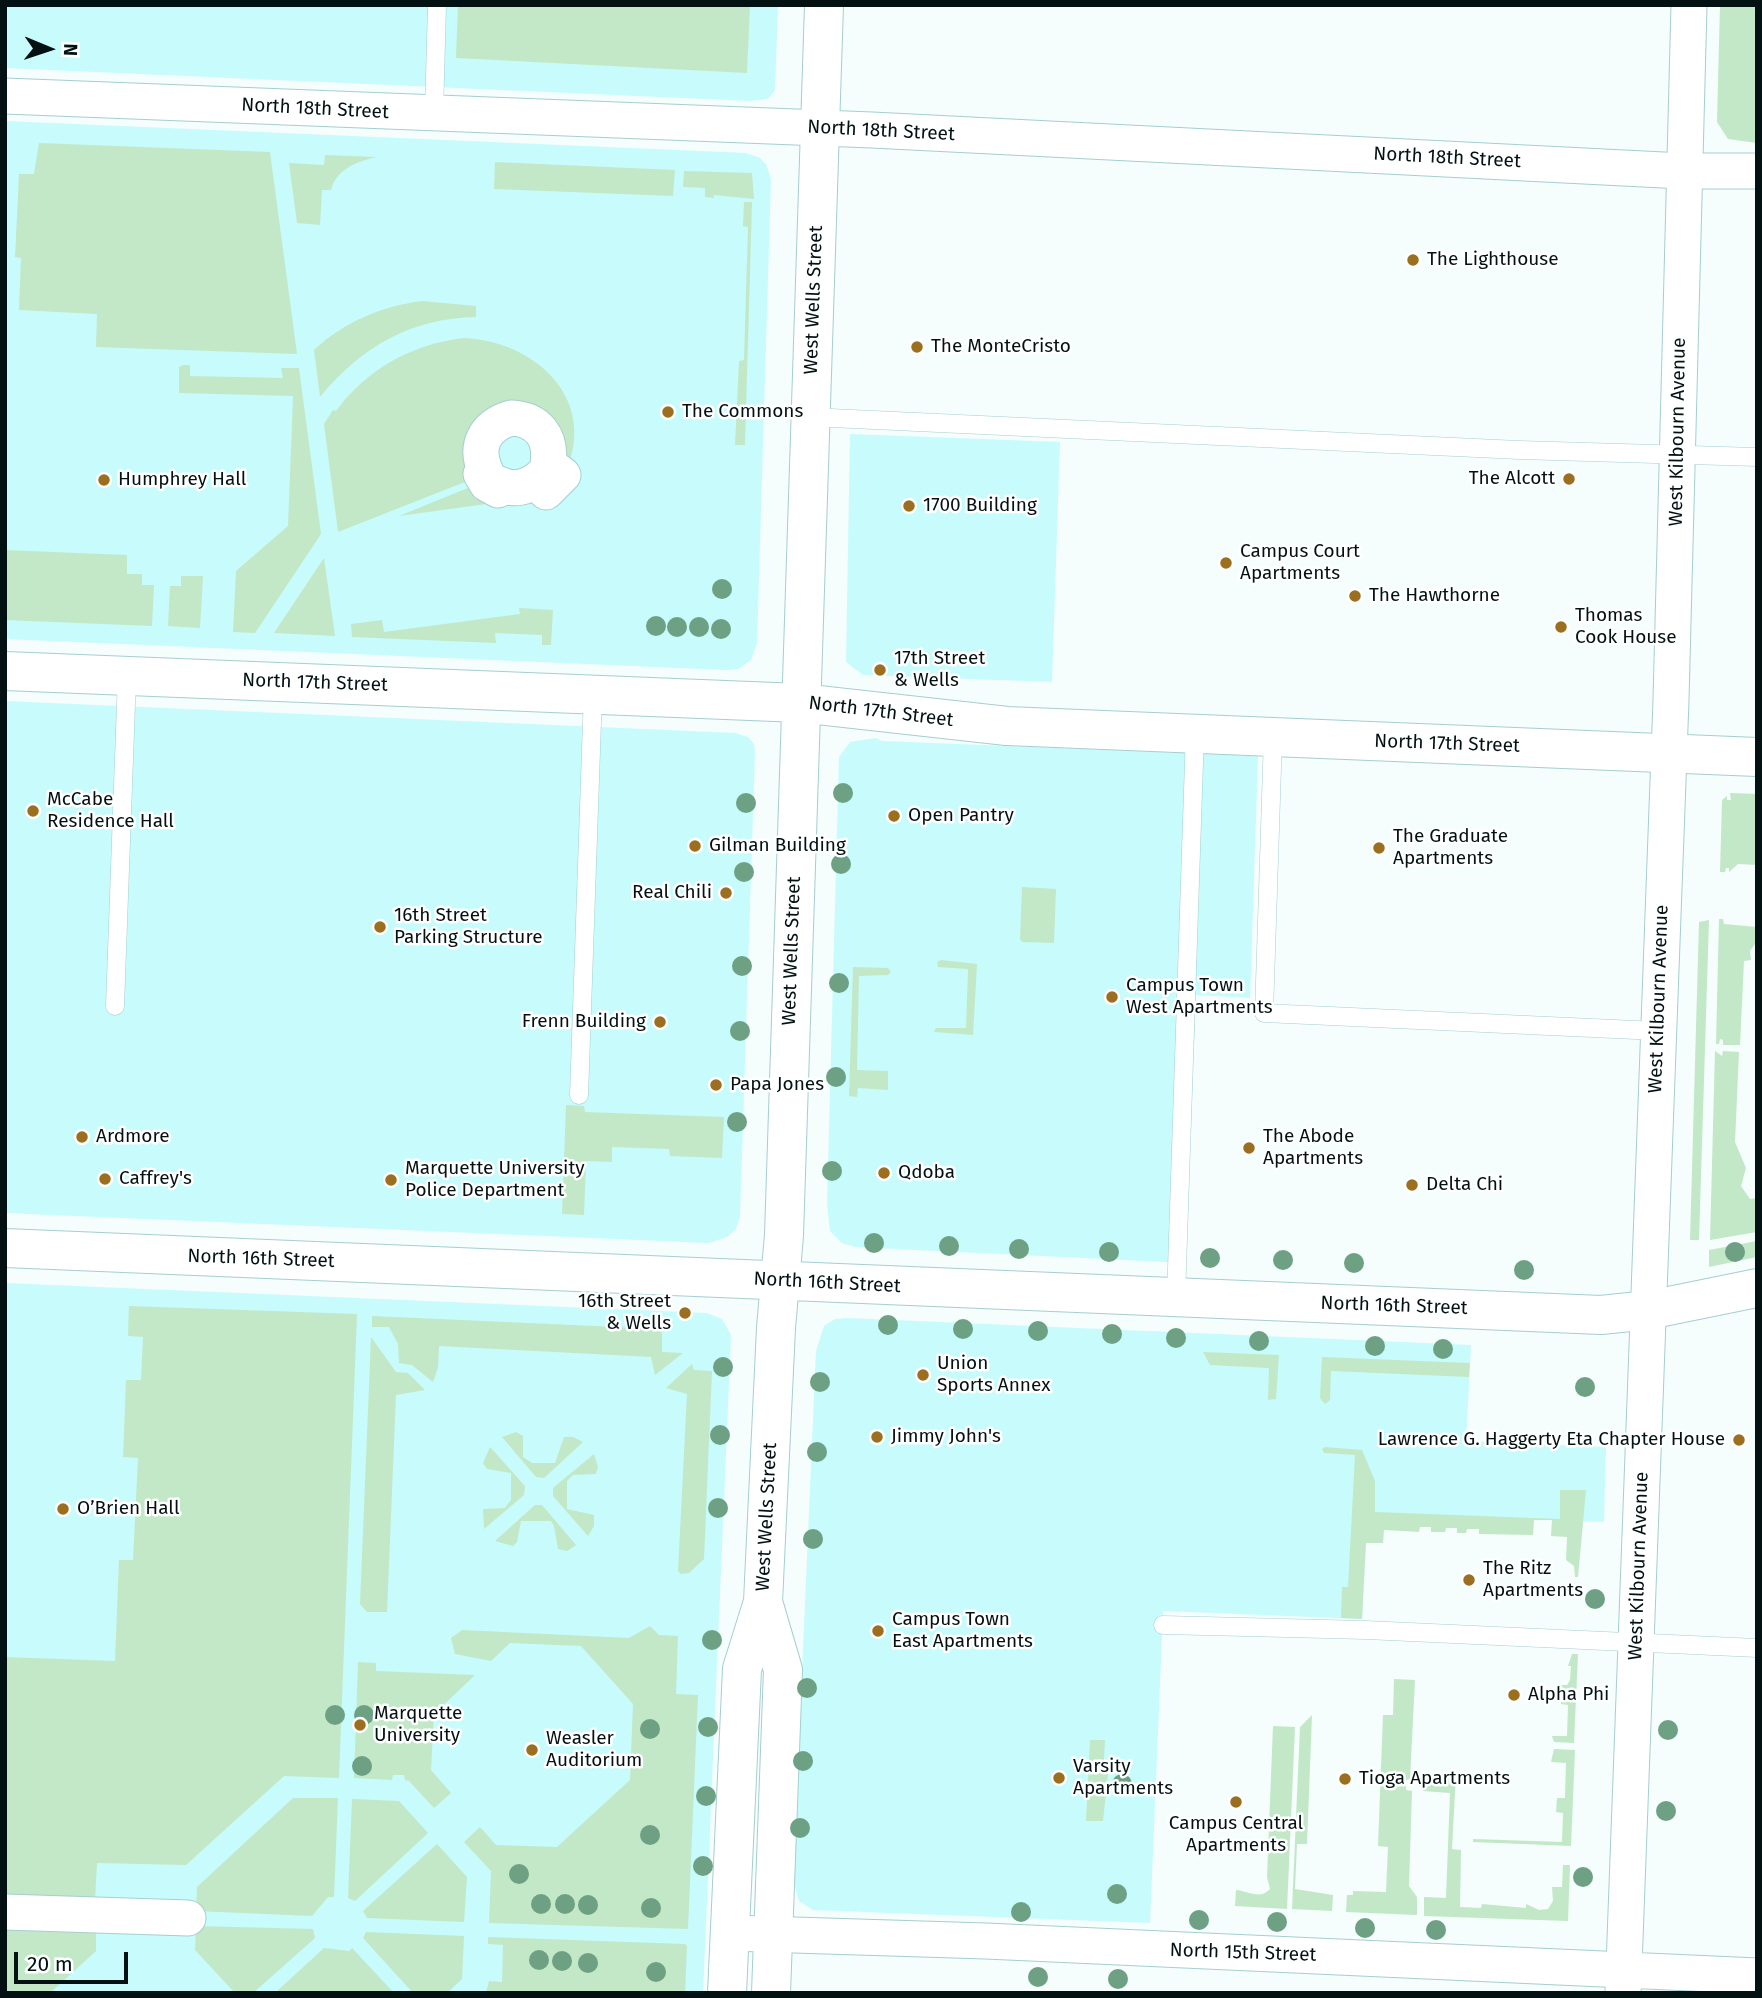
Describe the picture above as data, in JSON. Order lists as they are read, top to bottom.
{
  "streets": {
    "main road": ["West Wells Street", "North 17th Street", "North 16th Street"],
    "street": ["North 18th Street", "West Kilbourn Avenue", "North 15th Street"]
  },
  "crossings": [
    ["North 18th Street", "West Wells Street"],
    ["North 18th Street", "West Kilbourn Avenue"],
    ["West Wells Street", "North 17th Street"],
    ["West Wells Street", "North 16th Street"],
    ["West Wells Street", "North 15th Street"],
    ["West Kilbourn Avenue", "North 17th Street"],
    ["West Kilbourn Avenue", "North 16th Street"],
    ["West Kilbourn Avenue", "North 15th Street"]
  ],
  "places": [
    "The Lighthouse",
    "The MonteCristo",
    "The Commons",
    "The Alcott",
    "Humphrey Hall",
    "1700 Building",
    "Campus Court Apartments",
    "The Hawthorne",
    "Thomas Cook House",
    "17th Street & Wells",
    "McCabe Residence Hall",
    "Open Pantry",
    "Gilman Building",
    "The Graduate Apartments",
    "Real Chili",
    "16th Street Parking Structure",
    "Campus Town West Apartments",
    "Frenn Building",
    "Papa Jones",
    "Ardmore",
    "The Abode Apartments",
    "Qdoba",
    "Caffrey's",
    "Marquette University Police Department",
    "Delta Chi",
    "16th Street & Wells",
    "Union Sports Annex",
    "Jimmy John's",
    "Lawrence G. Haggerty Eta Chapter House",
    "O’Brien Hall",
    "The Ritz Apartments",
    "Campus Town East Apartments",
    "Alpha Phi",
    "Marquette University",
    "Weasler Auditorium",
    "Varsity Apartments",
    "Tioga Apartments",
    "Campus Central Apartments"
  ],
  "scale_bar": "20 m",
  "north": "right"
}
